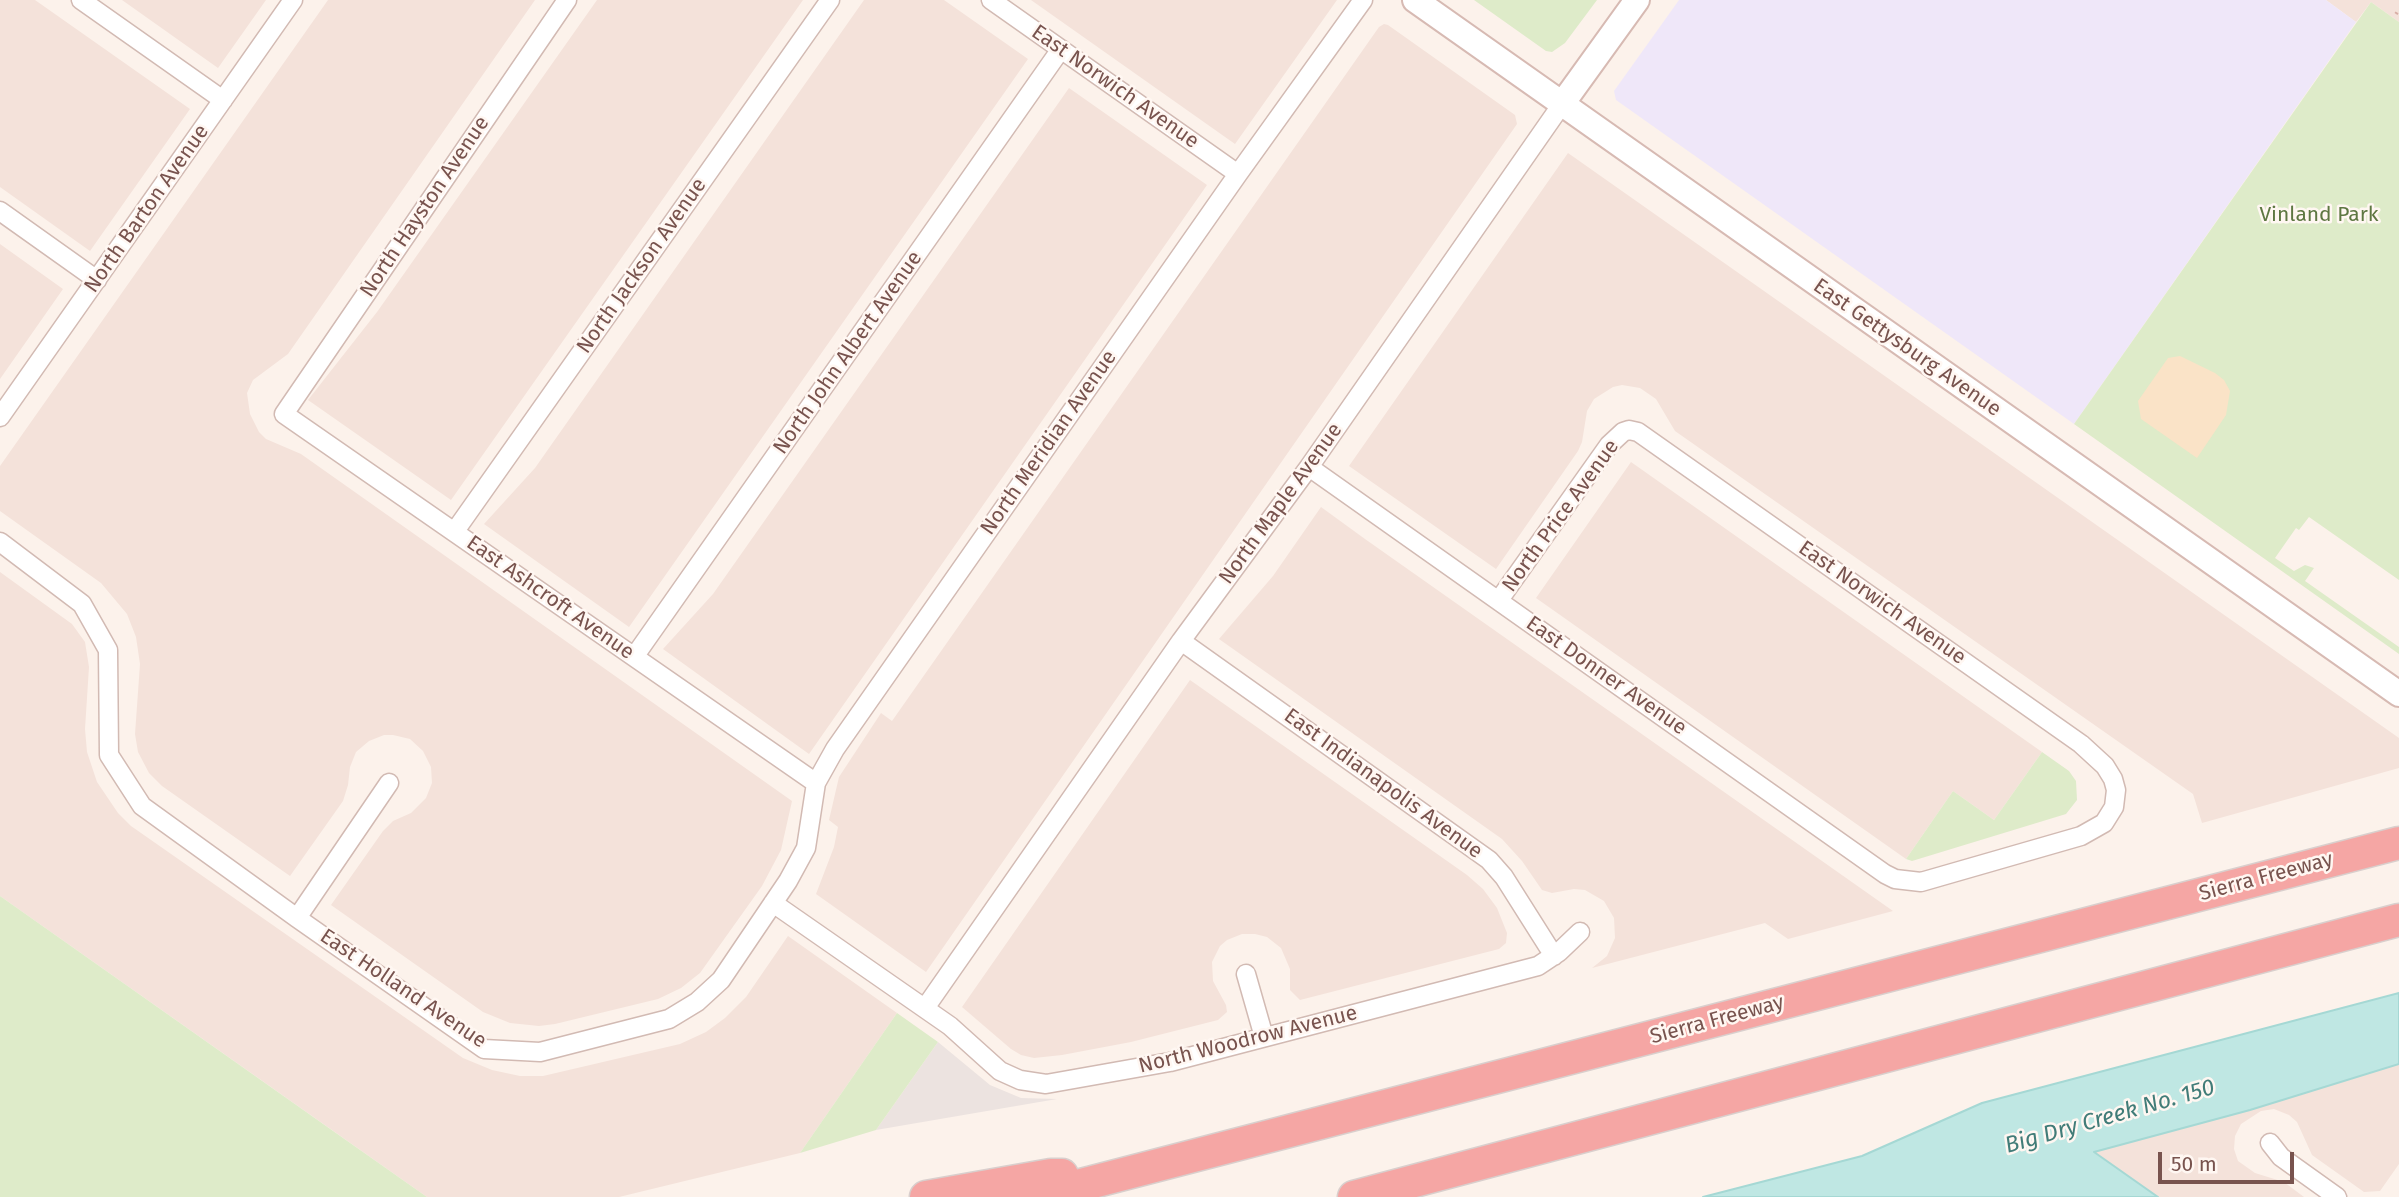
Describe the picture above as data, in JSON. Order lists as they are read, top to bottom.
{
  "streets": {
    "highway": ["Sierra Freeway"],
    "street": [
      "East Norwich Avenue",
      "North Hayston Avenue",
      "North Barton Avenue",
      "North Jackson Avenue",
      "East Gettysburg Avenue",
      "North John Albert Avenue",
      "North Meridian Avenue",
      "North Maple Avenue",
      "North Price Avenue",
      "East Ashcroft Avenue",
      "East Donner Avenue",
      "East Indianapolis Avenue",
      "East Holland Avenue",
      "North Woodrow Avenue"
    ]
  },
  "crossings": [
    ["East Norwich Avenue", "North John Albert Avenue"],
    ["East Norwich Avenue", "North Meridian Avenue"],
    ["East Norwich Avenue", "North Price Avenue"],
    ["East Norwich Avenue", "East Donner Avenue"],
    ["North Hayston Avenue", "East Ashcroft Avenue"],
    ["North Jackson Avenue", "East Ashcroft Avenue"],
    ["East Gettysburg Avenue", "North Maple Avenue"],
    ["North John Albert Avenue", "East Ashcroft Avenue"],
    ["North Meridian Avenue", "East Ashcroft Avenue"],
    ["North Meridian Avenue", "East Holland Avenue"],
    ["North Maple Avenue", "East Donner Avenue"],
    ["North Maple Avenue", "East Indianapolis Avenue"],
    ["North Maple Avenue", "North Woodrow Avenue"],
    ["North Price Avenue", "East Donner Avenue"],
    ["East Indianapolis Avenue", "North Woodrow Avenue"]
  ],
  "water": ["Big Dry Creek No. 150"],
  "parks": ["Vinland Park"],
  "scale_bar": "50 m"
}
